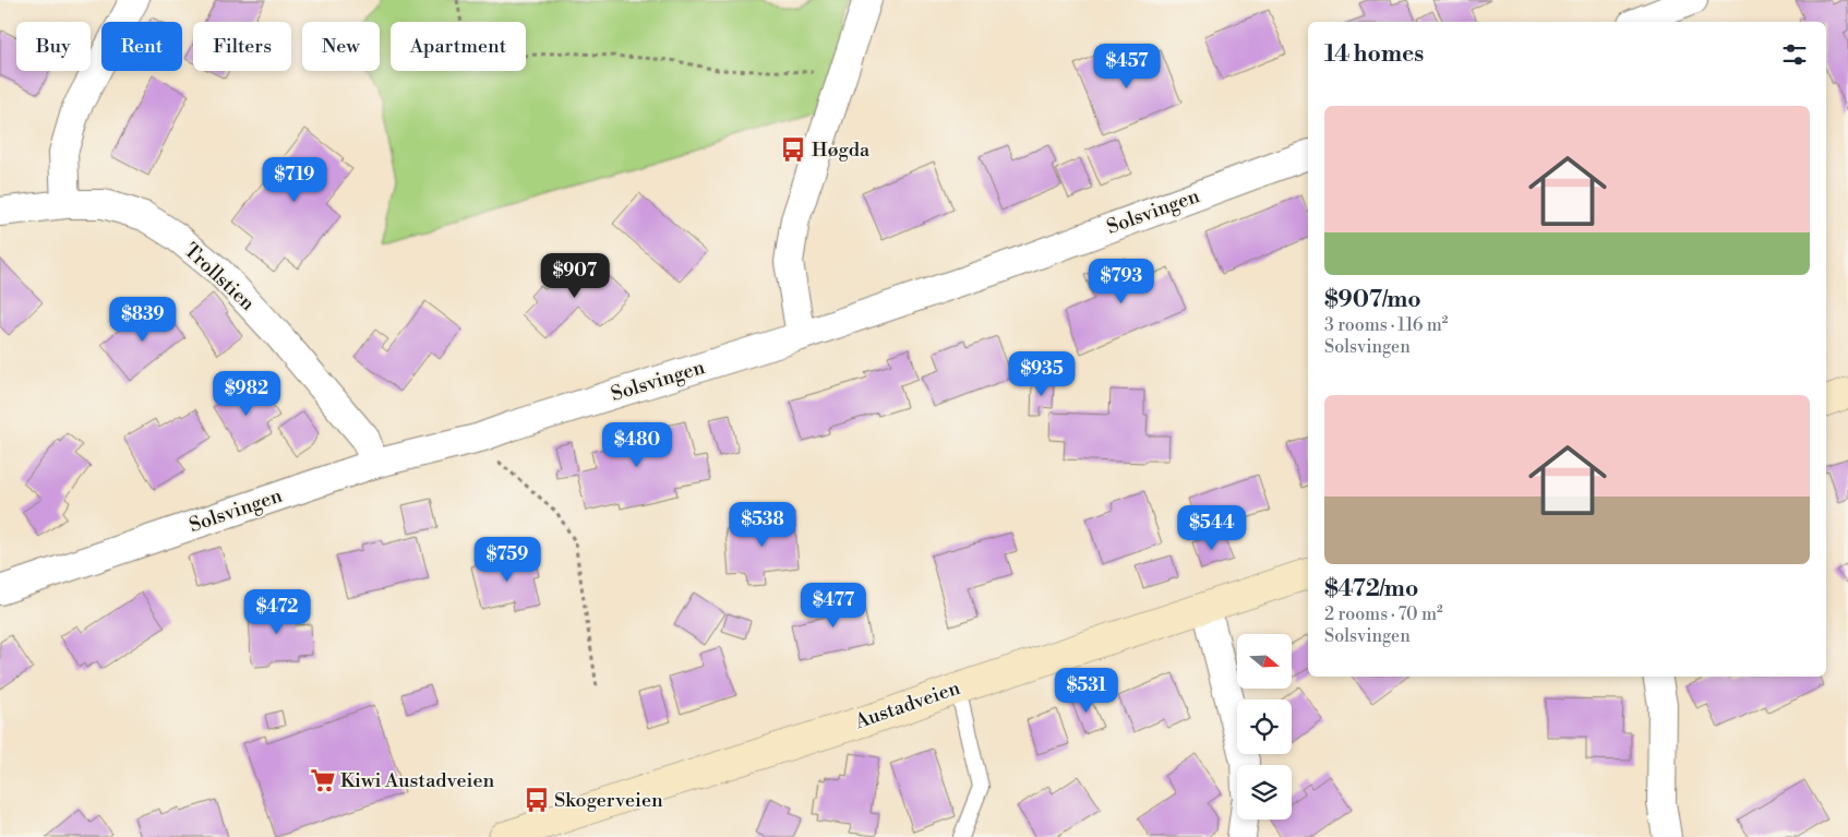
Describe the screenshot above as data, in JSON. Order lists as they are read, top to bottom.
{
  "streets": {
    "main road": ["Austadveien"],
    "street": ["Solsvingen", "Trollstien"]
  },
  "crossings": [
    ["Solsvingen", "Trollstien"]
  ],
  "places": {
    "bus stop": ["Høgda", "Skogerveien"],
    "supermarket": ["Kiwi Austadveien"]
  },
  "north": "right",
  "page": {
    "chip": [
      "Buy",
      "Rent",
      "Filters",
      "New",
      "Apartment"
    ],
    "heading": "14 homes",
    "price": [
      "$457",
      "$719",
      "$907",
      "$793",
      "$839",
      "$935",
      "$982",
      "$480",
      "$538",
      "$544",
      "$759",
      "$477",
      "$472",
      "$531"
    ],
    "list": [
      {
        "name": "$907/mo",
        "note": "3 rooms · 116 m² · Solsvingen"
      },
      {
        "name": "$472/mo",
        "note": "2 rooms · 70 m² · Solsvingen"
      }
    ]
  }
}
